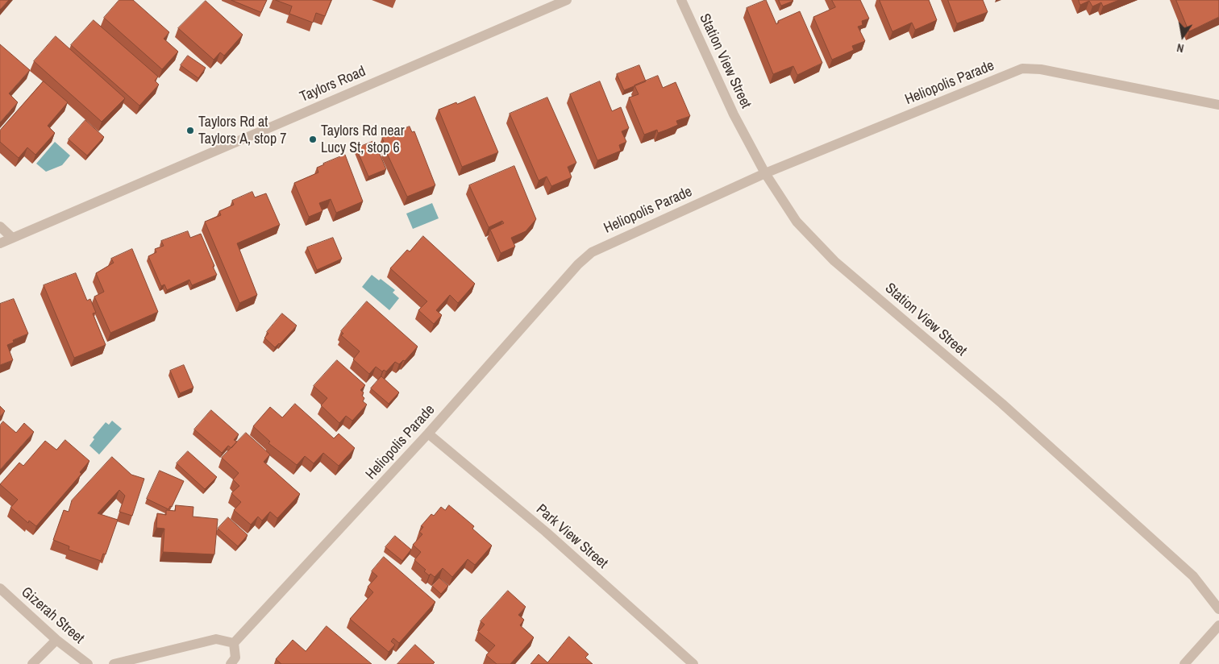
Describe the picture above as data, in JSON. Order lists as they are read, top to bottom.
{
  "streets": {
    "street": [
      "Station View Street",
      "Heliopolis Parade",
      "Taylors Road",
      "Park View Street",
      "Gizerah Street"
    ]
  },
  "crossings": [
    ["Station View Street", "Heliopolis Parade"],
    ["Heliopolis Parade", "Park View Street"]
  ],
  "places": ["Taylors Rd at Taylors A, stop 7", "Taylors Rd near Lucy St, stop 6"],
  "north": "bottom"
}
